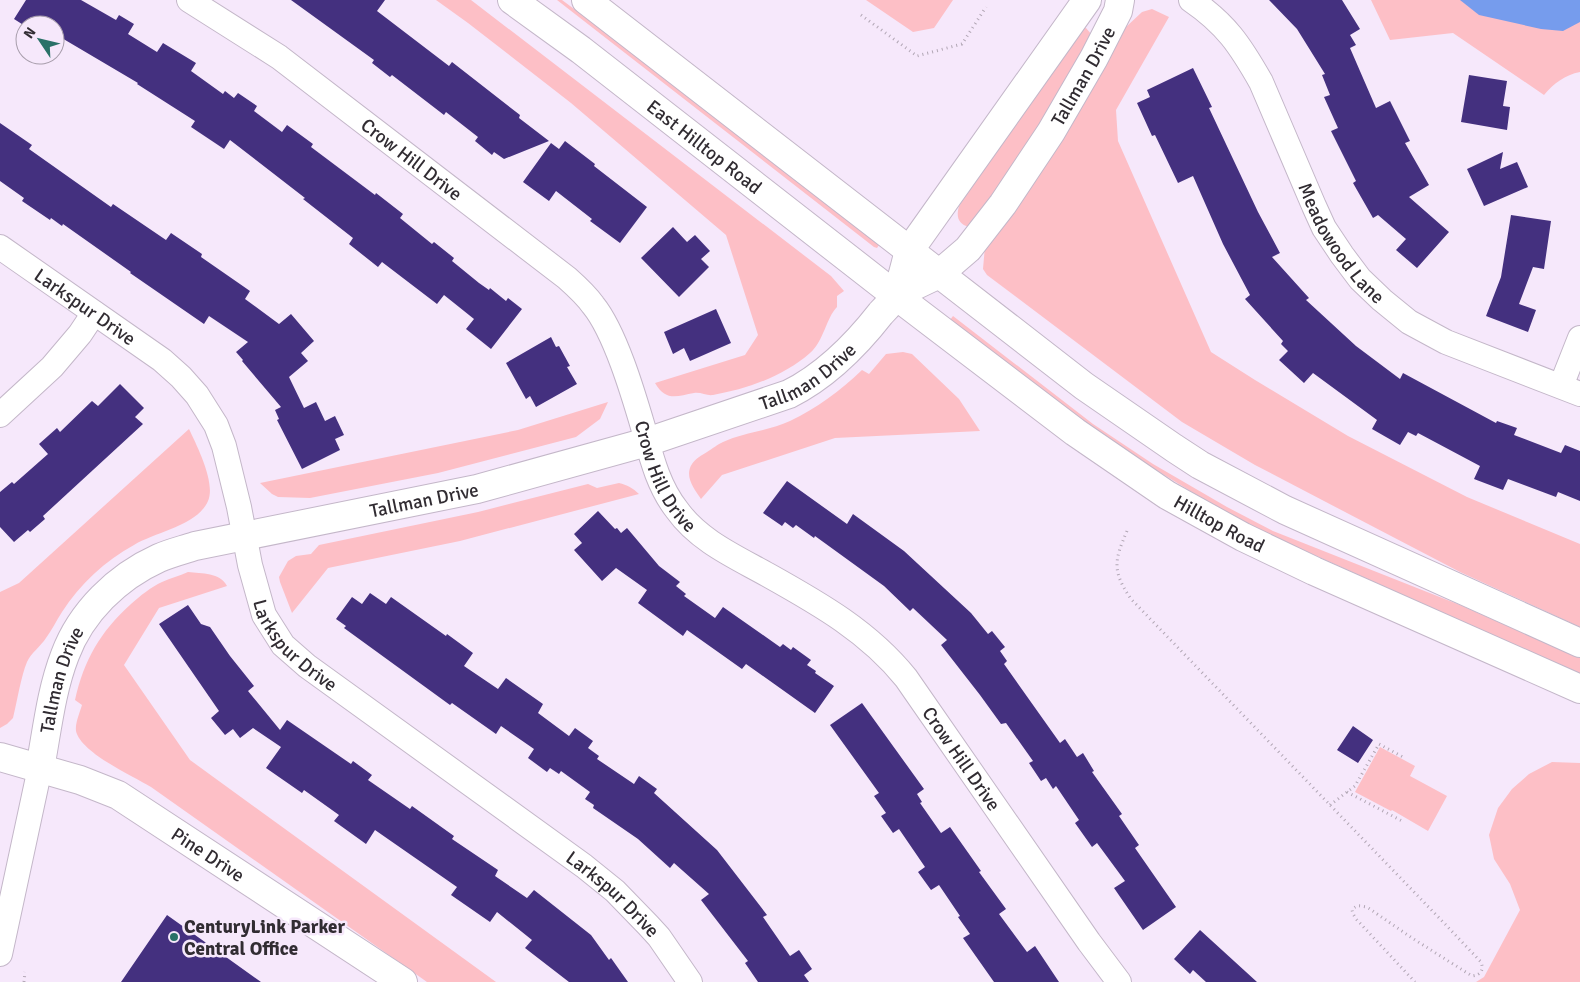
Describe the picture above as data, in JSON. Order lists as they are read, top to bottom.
{
  "streets": {
    "main road": [
      "Tallman Drive",
      "East Hilltop Road",
      "Hilltop Road",
      "Pine Drive"
    ],
    "street": ["Crow Hill Drive", "Meadowood Lane", "Larkspur Drive"]
  },
  "crossings": [
    ["Tallman Drive", "East Hilltop Road"],
    ["Tallman Drive", "Crow Hill Drive"],
    ["Tallman Drive", "Larkspur Drive"],
    ["Tallman Drive", "Hilltop Road"],
    ["Tallman Drive", "Pine Drive"],
    ["East Hilltop Road", "Hilltop Road"]
  ],
  "places": ["CenturyLink Parker Central Office"],
  "north": "top left"
}
